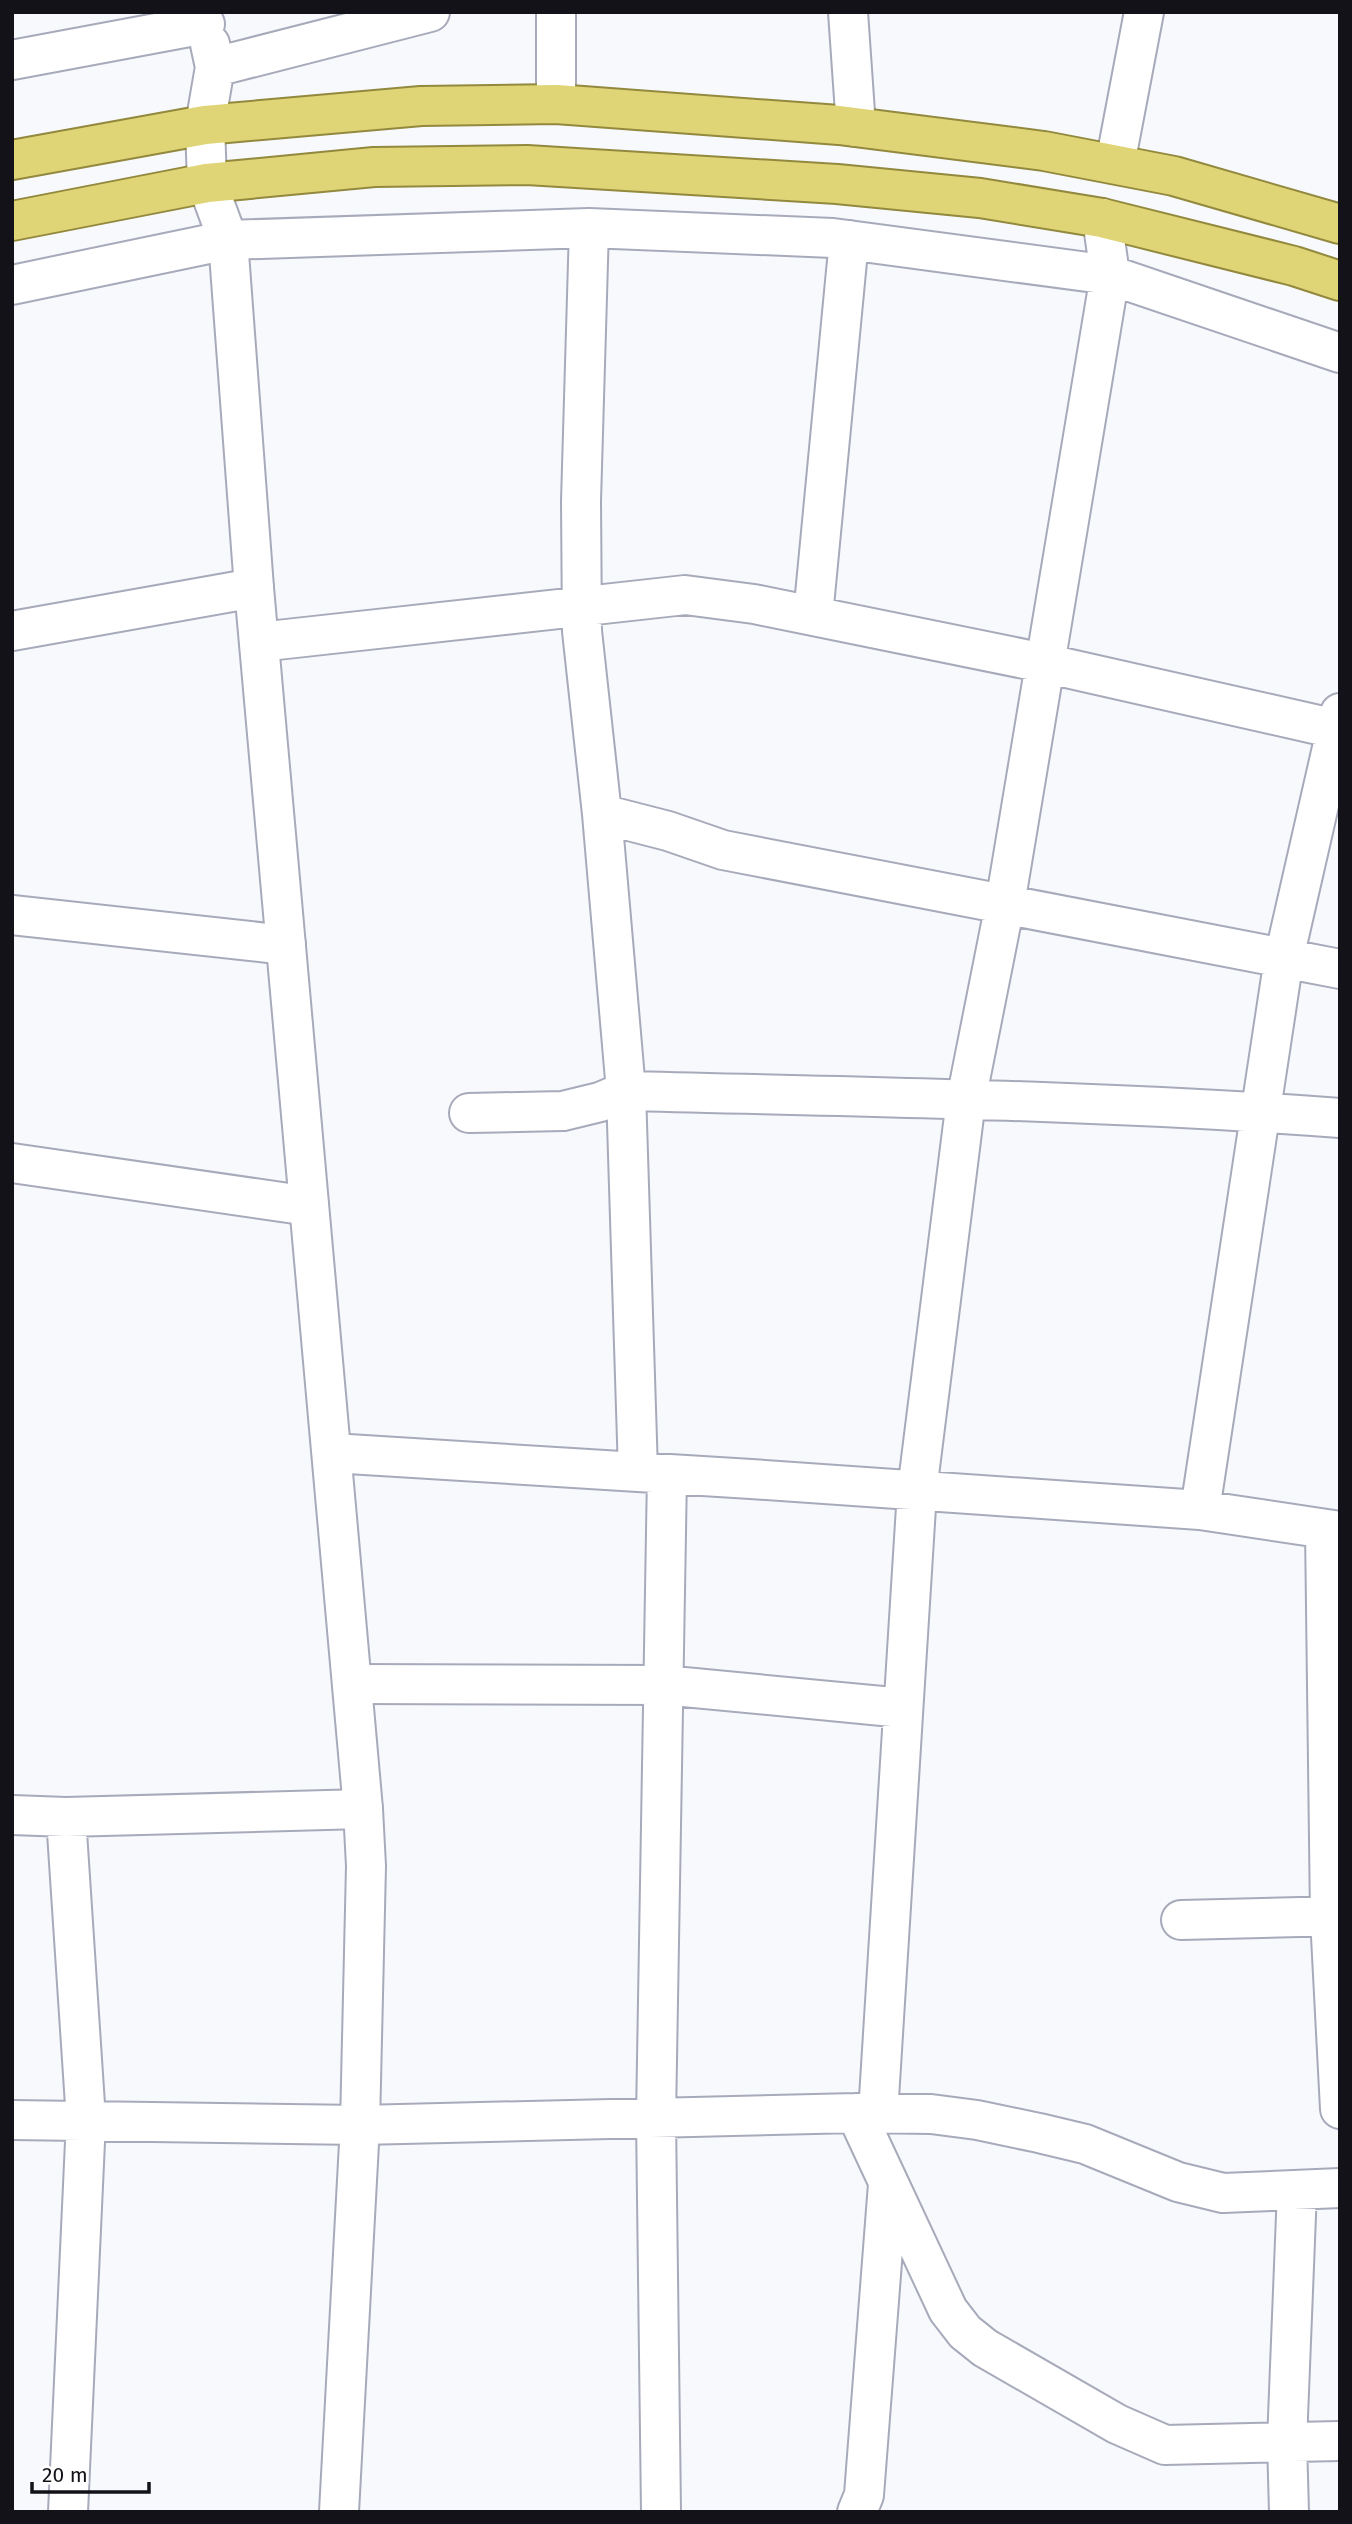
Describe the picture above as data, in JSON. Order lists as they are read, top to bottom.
{
  "scale_bar": "20 m"
}
